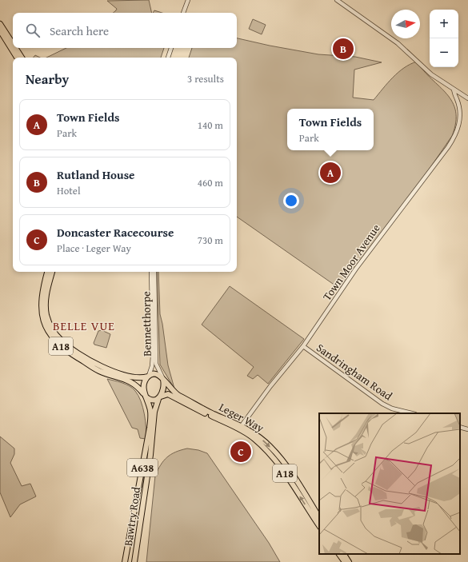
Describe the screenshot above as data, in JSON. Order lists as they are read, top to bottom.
{
  "streets": {
    "highway": [
      "A18",
      "Leger Way",
      "A638",
      "Bawtry Road"
    ],
    "street": ["Town Moor Avenue", "Bennetthorpe", "Sandringham Road"]
  },
  "crossings": [
    ["Town Moor Avenue", "Sandringham Road"],
    ["Town Moor Avenue", "Leger Way"],
    ["Bennetthorpe", "A18"],
    ["Bennetthorpe", "Leger Way"],
    ["Bennetthorpe", "Bawtry Road"],
    ["A18", "Leger Way"],
    ["A18", "Bawtry Road"],
    ["Leger Way", "Bawtry Road"]
  ],
  "districts": ["BELLE VUE"],
  "north": "right",
  "page": {
    "map_buttons": ["+", "−"],
    "search": "Search here",
    "pins": ["B", "A", "C"],
    "heading": ["Nearby", "3 results"],
    "list": [
      {
        "mark": "A",
        "name": "Town Fields",
        "note": "Park",
        "value": "140 m"
      },
      {
        "mark": "B",
        "name": "Rutland House",
        "note": "Hotel",
        "value": "460 m"
      },
      {
        "mark": "C",
        "name": "Doncaster Racecourse",
        "note": "Place · Leger Way",
        "value": "730 m"
      }
    ],
    "popup": ["Town Fields", "Park"]
  }
}
